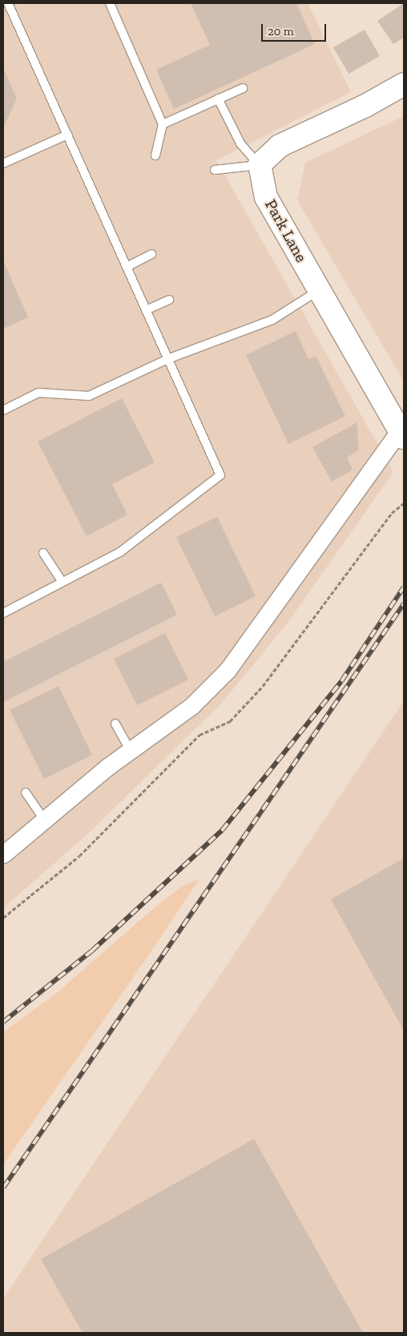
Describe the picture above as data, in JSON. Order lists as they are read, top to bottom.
{
  "streets": {
    "street": ["Park Lane"]
  },
  "scale_bar": "20 m"
}
